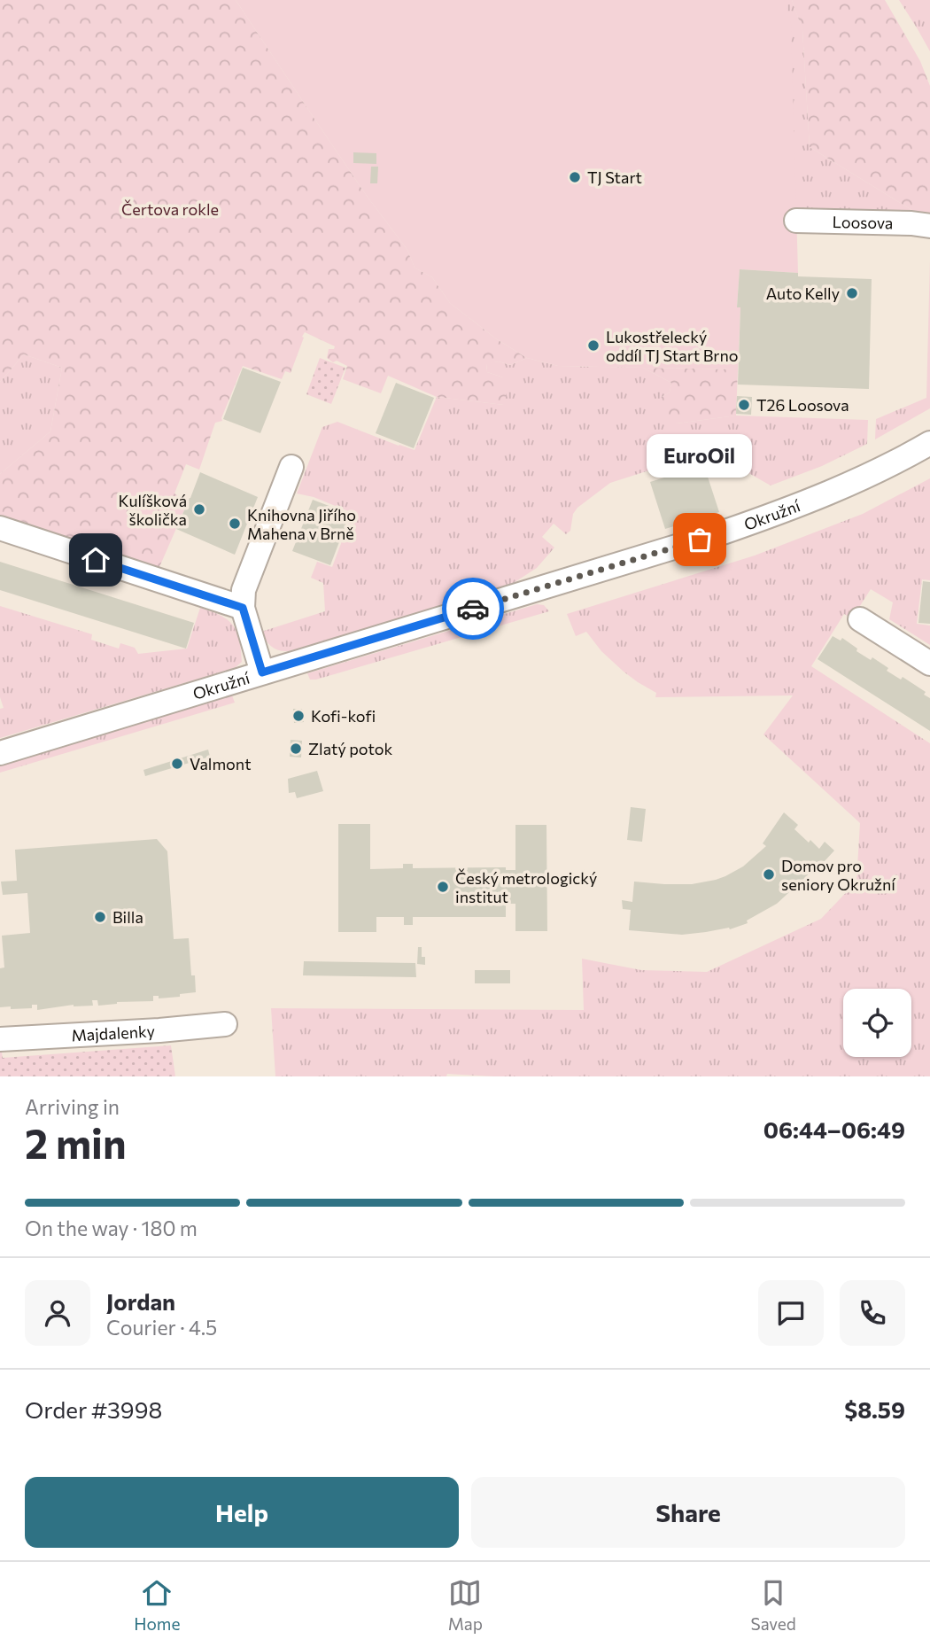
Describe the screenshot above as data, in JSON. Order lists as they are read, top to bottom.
{
  "streets": {
    "street": ["Loosova", "Okružní", "Majdalenky"]
  },
  "parks": ["Čertova rokle"],
  "places": [
    "TJ Start",
    "Auto Kelly",
    "Lukostřelecký oddíl TJ Start Brno",
    "T26 Loosova",
    "Kulíšková školička",
    "Knihovna Jiřího Mahena v Brně",
    "EuroOil",
    "Kofi-kofi",
    "Zlatý potok",
    "Valmont",
    "Domov pro seniory Okružní",
    "Český metrologický institut",
    "Billa"
  ],
  "page": {
    "bubble": "EuroOil",
    "heading": ["2 min", "Arriving in", "06:44–06:49"],
    "panel": [
      "Jordan",
      "Courier · 4.5",
      "Order #3998",
      "$8.59"
    ],
    "bar": "On the way · 180 m",
    "buttons": ["Help", "Share"],
    "tabs": ["Home", "Map", "Saved"]
  }
}
